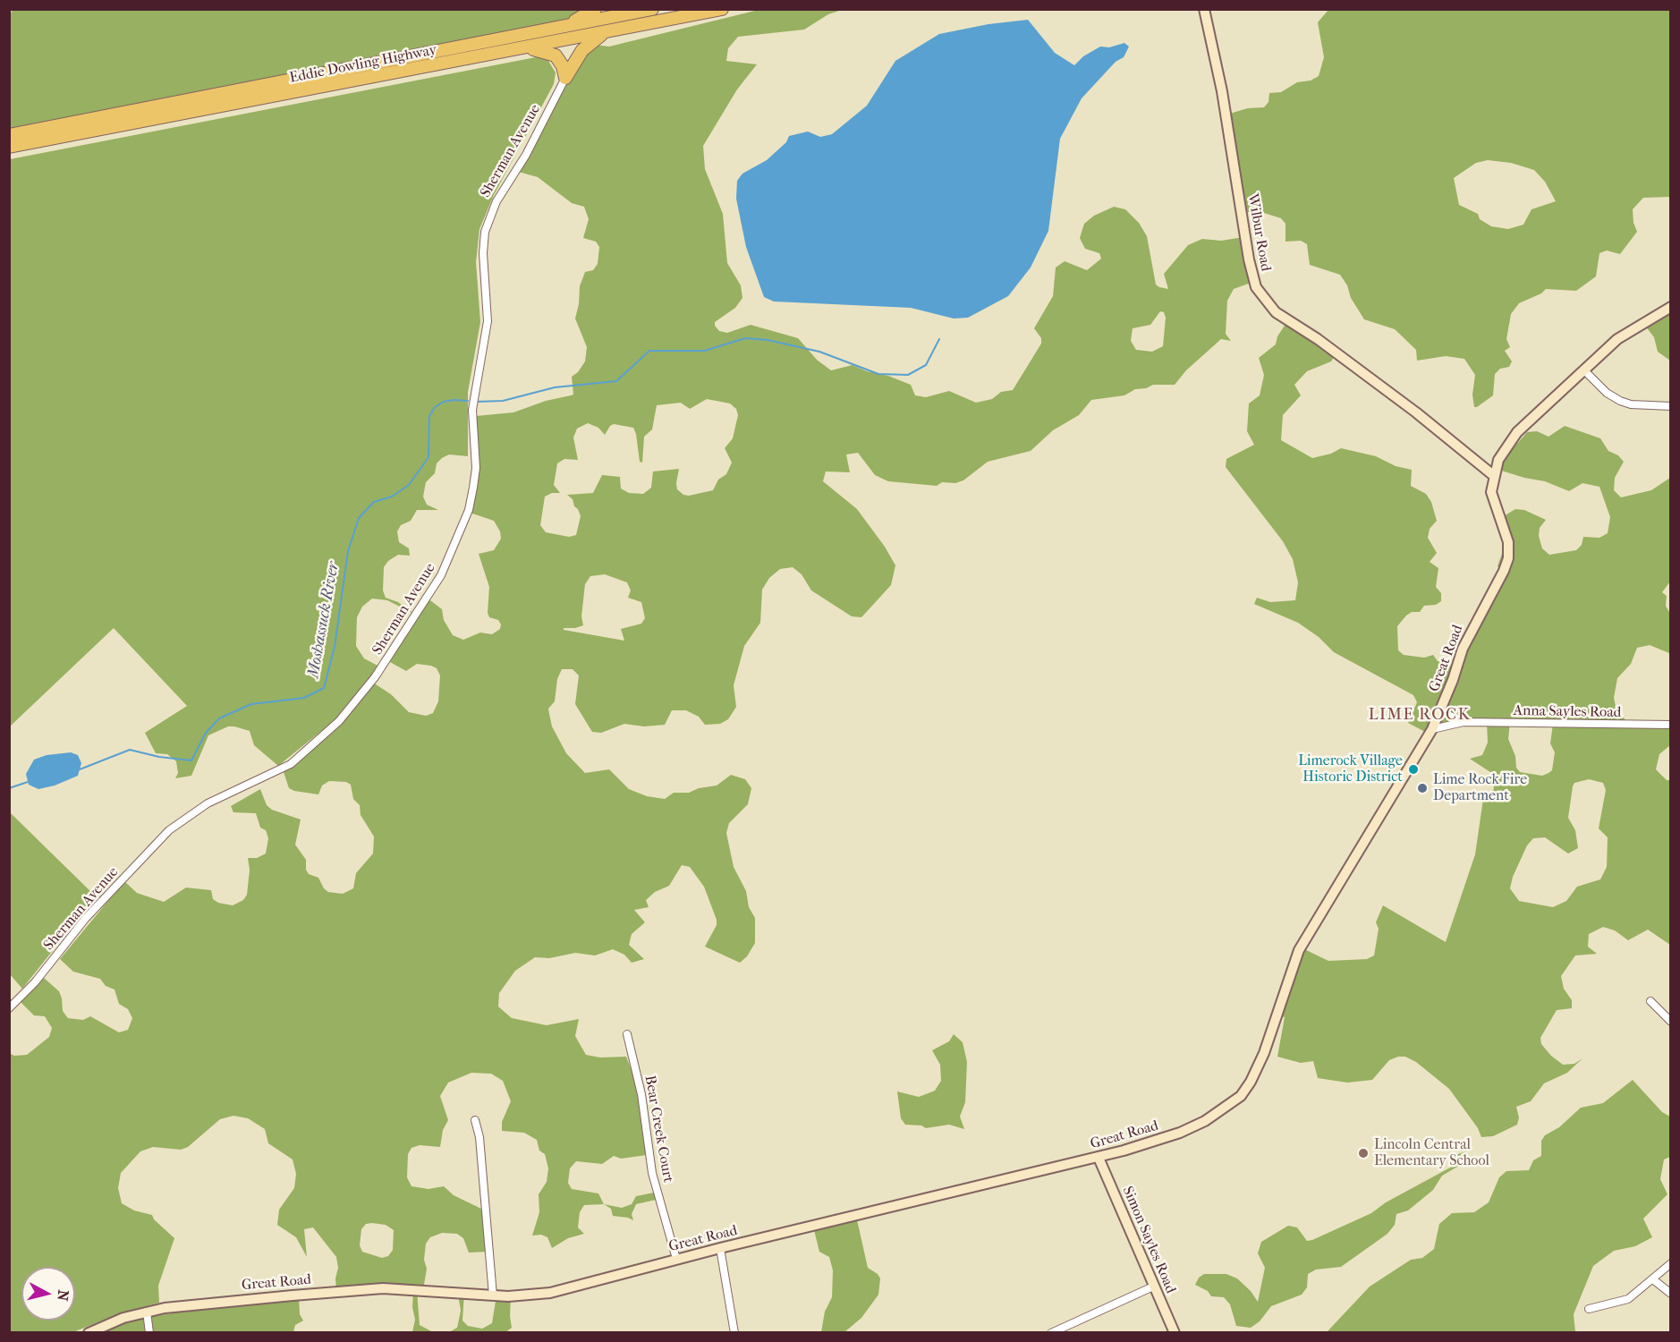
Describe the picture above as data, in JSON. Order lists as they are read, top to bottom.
{
  "streets": {
    "highway": ["Eddie Dowling Highway"],
    "street": [
      "Sherman Avenue",
      "Wilbur Road",
      "Great Road",
      "Anna Sayles Road",
      "Bear Creek Court",
      "Simon Sayles Road"
    ]
  },
  "crossings": [
    ["Wilbur Road", "Great Road"],
    ["Great Road", "Anna Sayles Road"],
    ["Great Road", "Bear Creek Court"],
    ["Great Road", "Simon Sayles Road"]
  ],
  "districts": ["LIME ROCK"],
  "water": ["Moshassuck River"],
  "places": ["Limerock Village Historic District", "Lime Rock Fire Department", "Lincoln Central Elementary School"],
  "north": "right"
}
